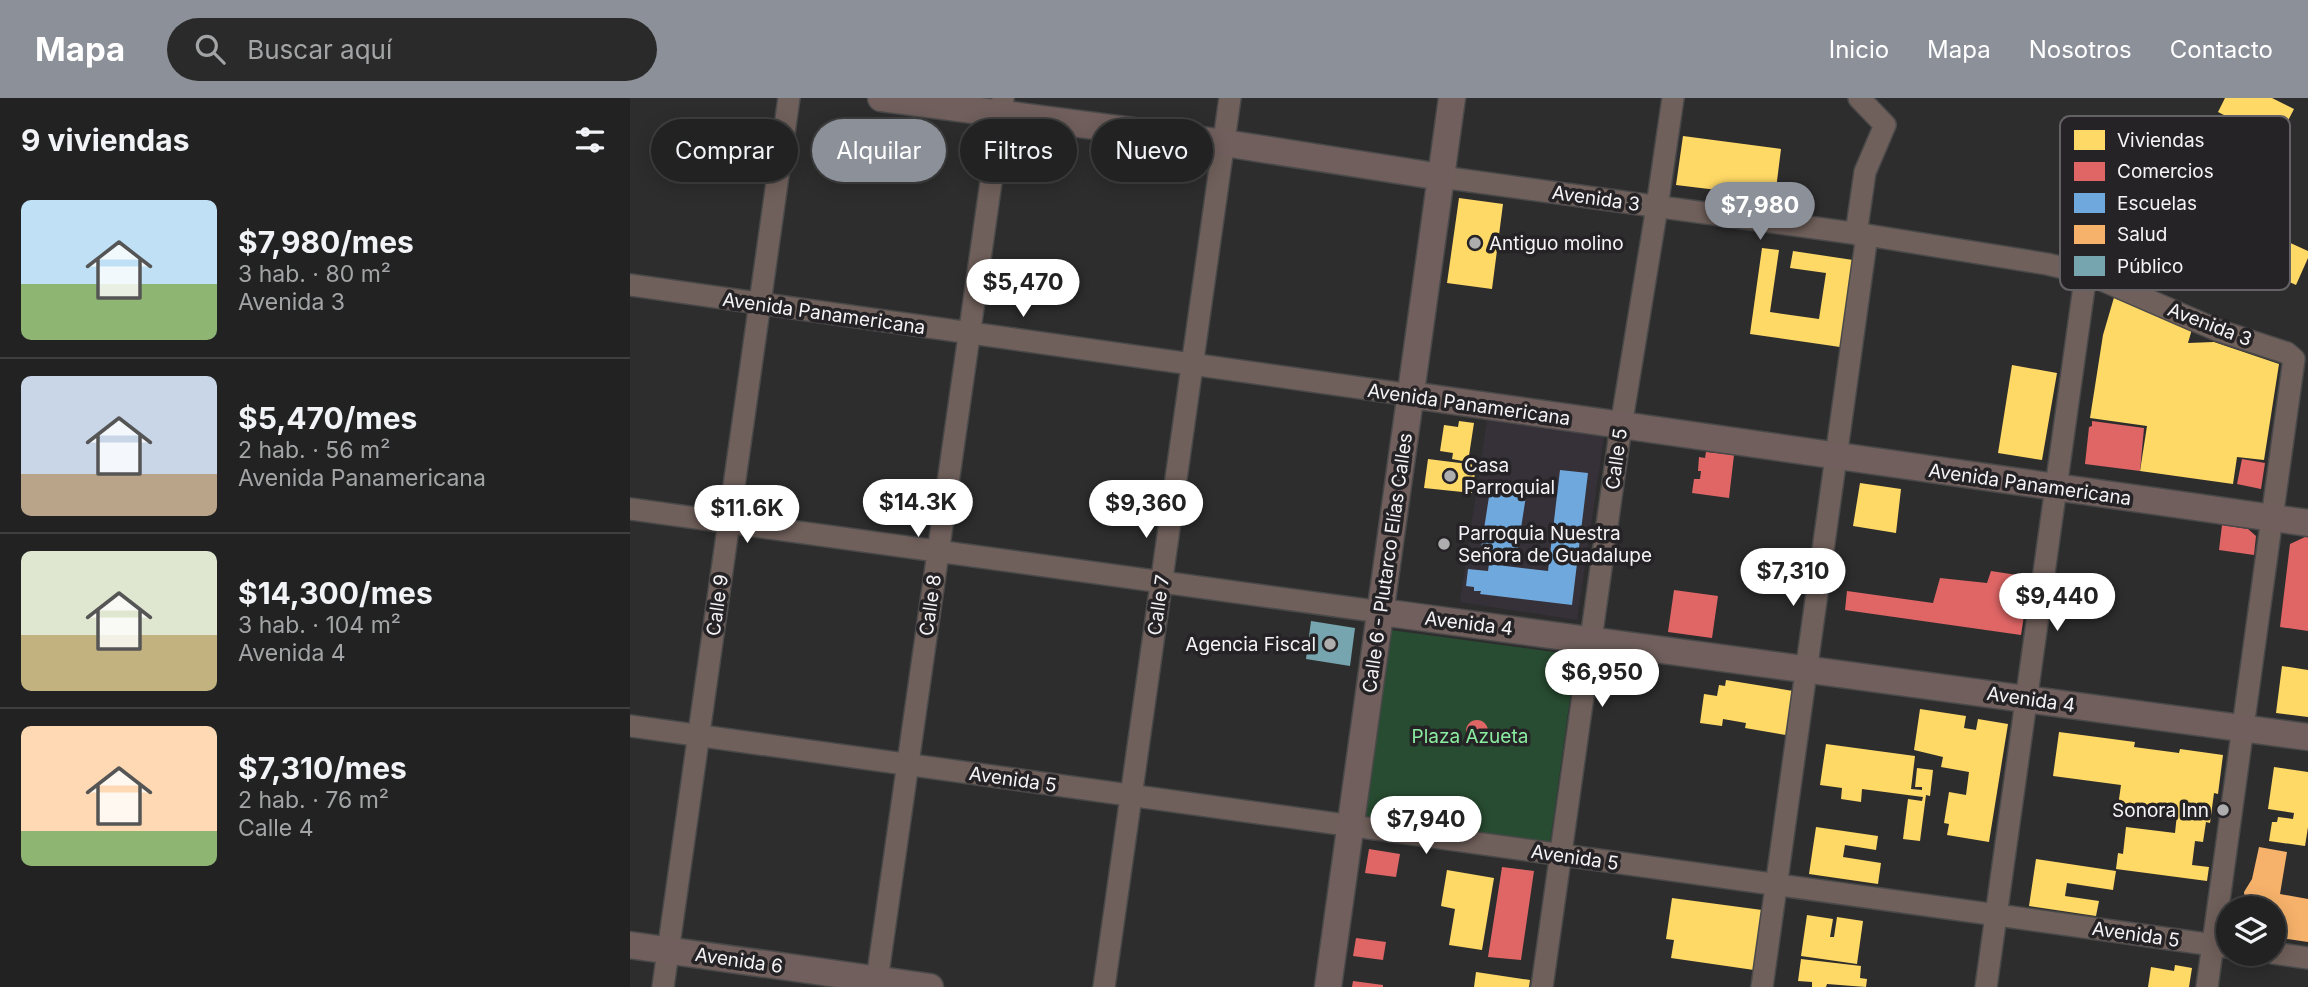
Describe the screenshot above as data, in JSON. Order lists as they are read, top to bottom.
{
  "streets": {
    "main road": [
      "Avenida 3",
      "Avenida Panamericana",
      "Calle 6 - Plutarco Elías Calles",
      "Avenida 4",
      "Avenida 6"
    ],
    "street": [
      "Calle 5",
      "Calle 9",
      "Calle 8",
      "Calle 7",
      "Avenida 5"
    ]
  },
  "crossings": [
    ["Avenida 3", "Avenida Panamericana"],
    ["Avenida 3", "Calle 5"],
    ["Avenida 3", "Calle 6 - Plutarco Elías Calles"],
    ["Avenida 3", "Calle 8"],
    ["Avenida 3", "Calle 7"],
    ["Avenida Panamericana", "Calle 5"],
    ["Avenida Panamericana", "Calle 6 - Plutarco Elías Calles"],
    ["Avenida Panamericana", "Calle 9"],
    ["Avenida Panamericana", "Calle 8"],
    ["Avenida Panamericana", "Calle 7"],
    ["Calle 5", "Avenida 4"],
    ["Calle 5", "Avenida 5"],
    ["Calle 6 - Plutarco Elías Calles", "Avenida 4"],
    ["Calle 6 - Plutarco Elías Calles", "Avenida 5"],
    ["Calle 9", "Avenida 4"],
    ["Calle 9", "Avenida 5"],
    ["Calle 9", "Avenida 6"],
    ["Calle 8", "Avenida 4"],
    ["Calle 8", "Avenida 5"],
    ["Calle 8", "Avenida 6"],
    ["Calle 7", "Avenida 4"],
    ["Calle 7", "Avenida 5"]
  ],
  "parks": ["Plaza Azueta"],
  "places": [
    "Antiguo molino",
    "Casa Parroquial",
    "Parroquia Nuestra Señora de Guadalupe",
    "Agencia Fiscal",
    "Sonora Inn"
  ],
  "legend": [
    "Viviendas",
    "Comercios",
    "Escuelas",
    "Salud",
    "Público"
  ],
  "page": {
    "header": "Mapa",
    "search": "Buscar aquí",
    "nav": [
      "Inicio",
      "Mapa",
      "Nosotros",
      "Contacto"
    ],
    "heading": "9 viviendas",
    "chip": [
      "Comprar",
      "Alquilar",
      "Filtros",
      "Nuevo"
    ],
    "list": [
      {
        "name": "$7,980/mes",
        "note": "3 hab. · 80 m² · Avenida 3"
      },
      {
        "name": "$5,470/mes",
        "note": "2 hab. · 56 m² · Avenida Panamericana"
      },
      {
        "name": "$14,300/mes",
        "note": "3 hab. · 104 m² · Avenida 4"
      },
      {
        "name": "$7,310/mes",
        "note": "2 hab. · 76 m² · Calle 4"
      }
    ],
    "price": [
      "$7,980",
      "$5,470",
      "$14.3K",
      "$9,360",
      "$11.6K",
      "$7,310",
      "$9,440",
      "$6,950",
      "$7,940"
    ]
  }
}
